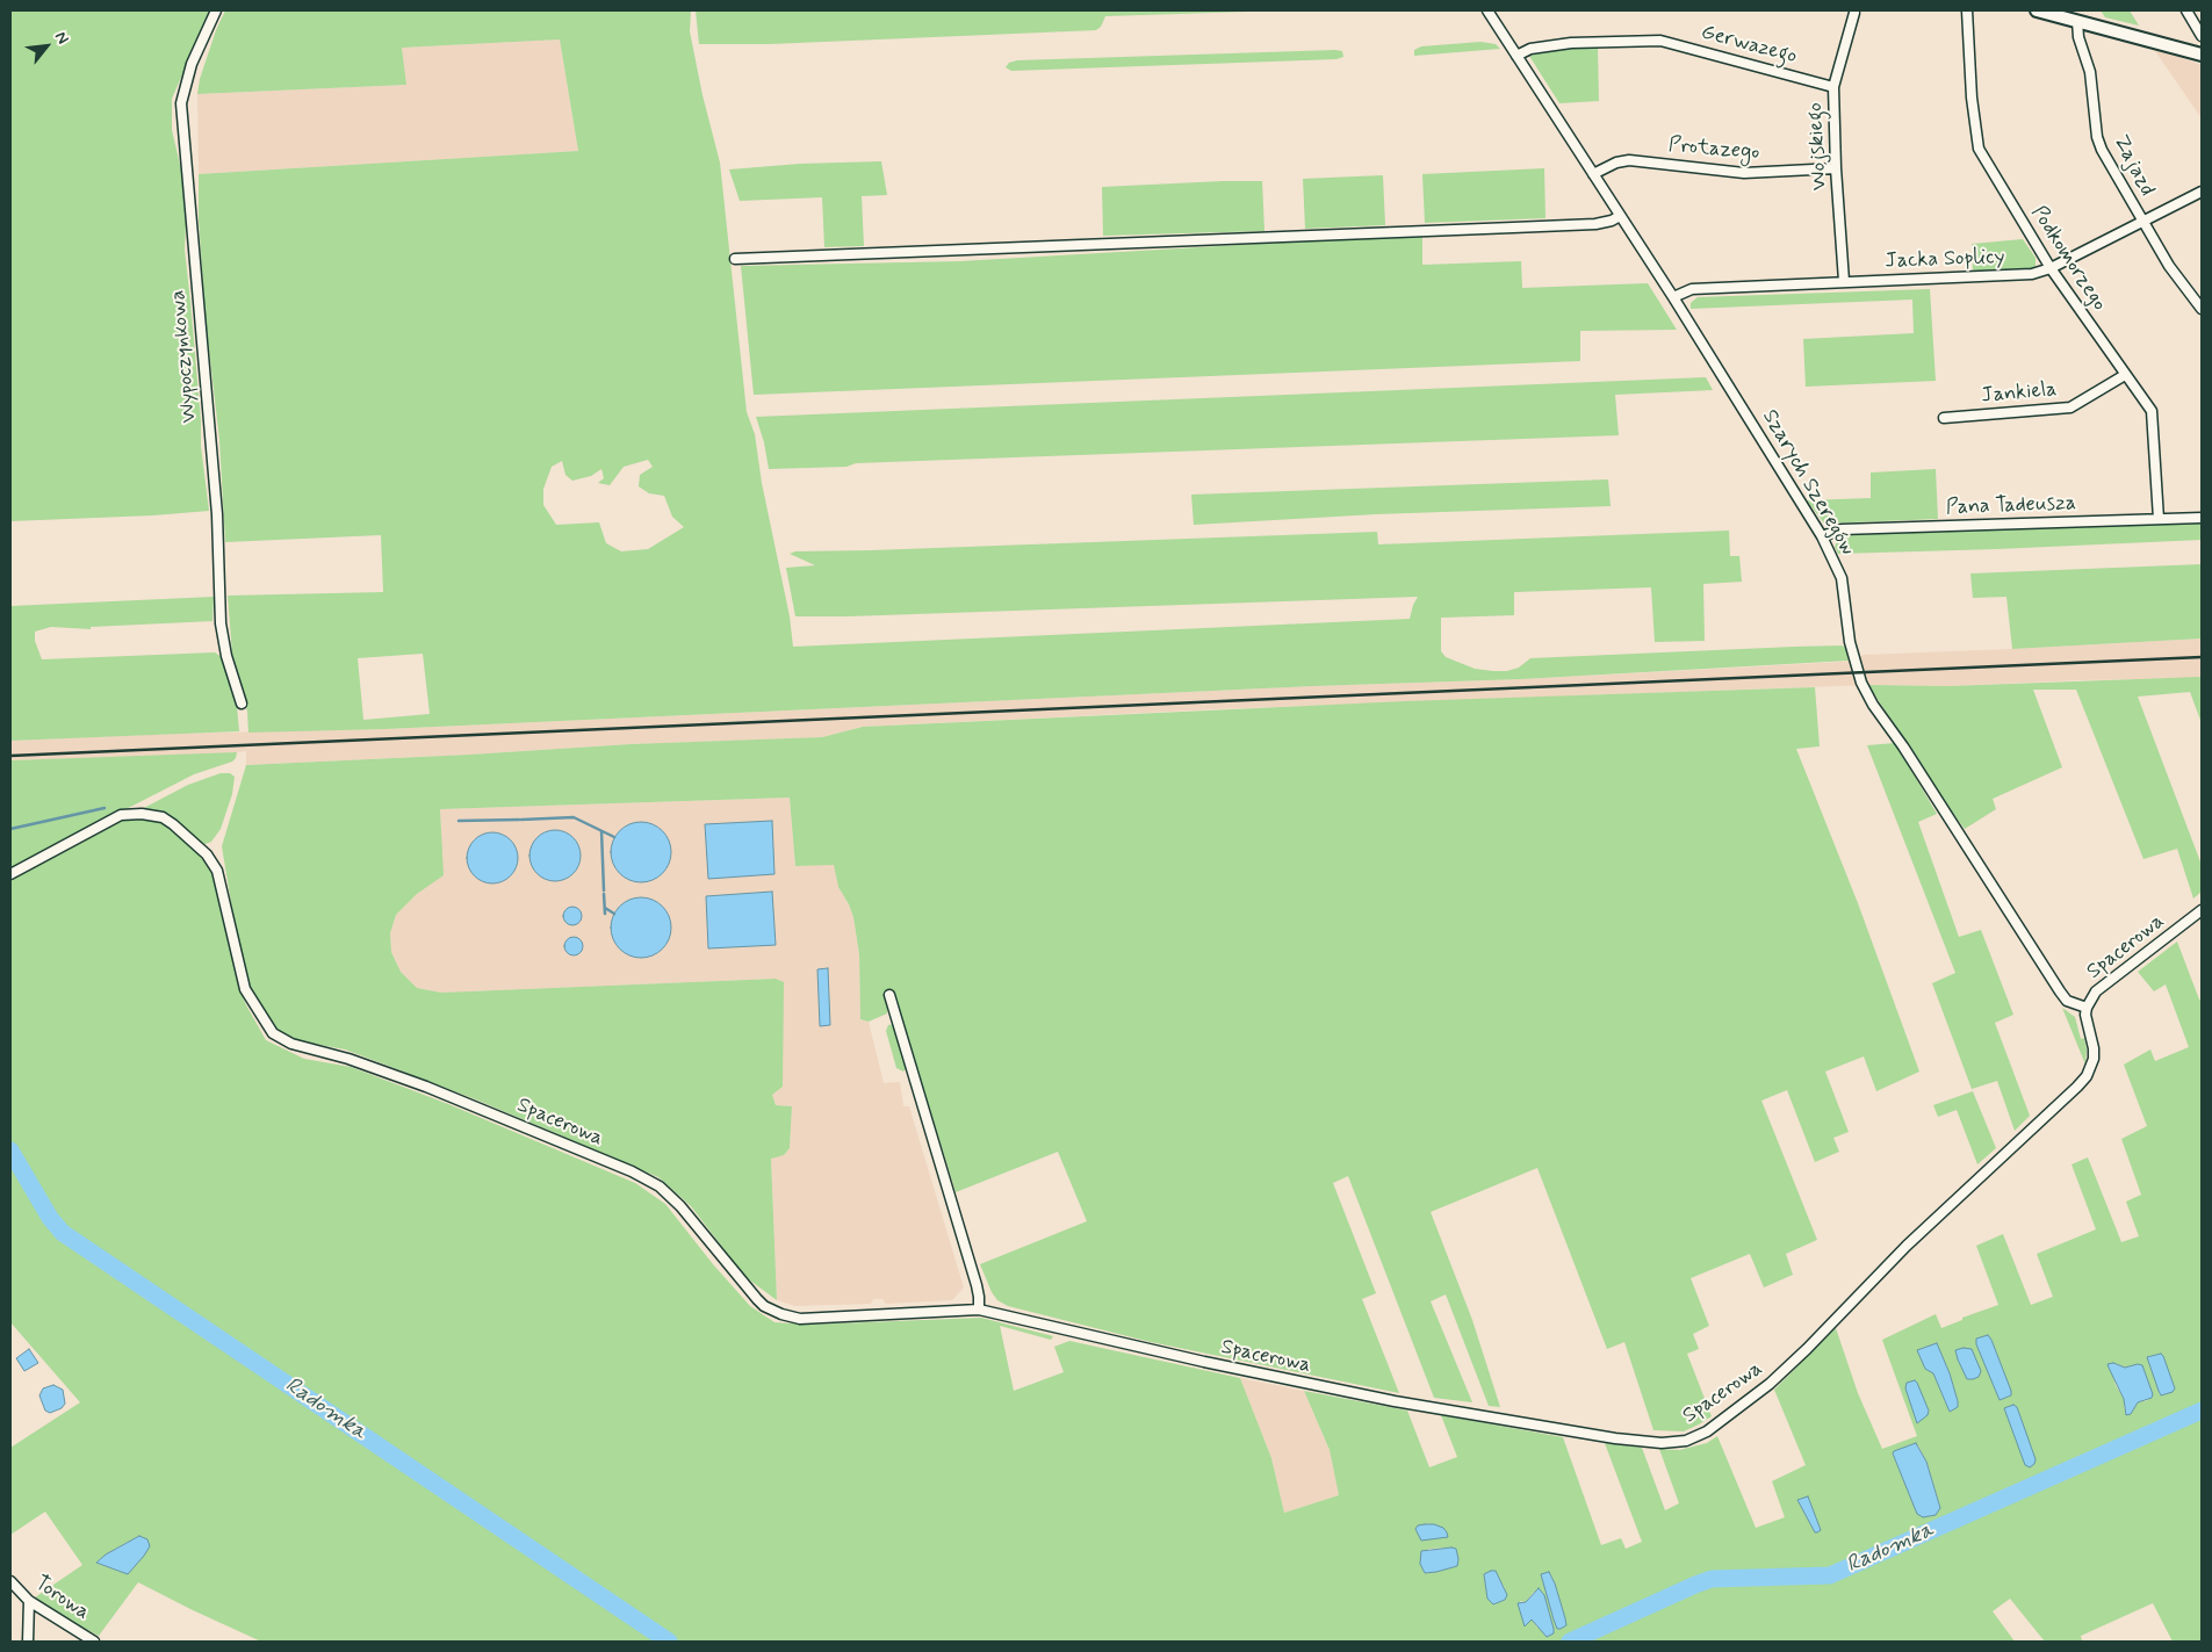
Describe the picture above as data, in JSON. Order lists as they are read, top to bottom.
{
  "streets": {
    "street": [
      "Gerwazego",
      "Wojskiego",
      "Protazego",
      "Zajazd",
      "Podkomorzego",
      "Jacka Soplicy",
      "Wypoczynkowa",
      "Jankiela",
      "Szarych Szeregów",
      "Pana Tadeusza",
      "Spacerowa",
      "Torowa"
    ]
  },
  "crossings": [
    ["Gerwazego", "Wojskiego"],
    ["Gerwazego", "Szarych Szeregów"],
    ["Wojskiego", "Protazego"],
    ["Wojskiego", "Jacka Soplicy"],
    ["Protazego", "Szarych Szeregów"],
    ["Zajazd", "Jacka Soplicy"],
    ["Podkomorzego", "Jacka Soplicy"],
    ["Podkomorzego", "Jankiela"],
    ["Podkomorzego", "Pana Tadeusza"],
    ["Jacka Soplicy", "Szarych Szeregów"],
    ["Szarych Szeregów", "Pana Tadeusza"],
    ["Szarych Szeregów", "Spacerowa"]
  ],
  "water": ["Radomka"],
  "north": "top right"
}
